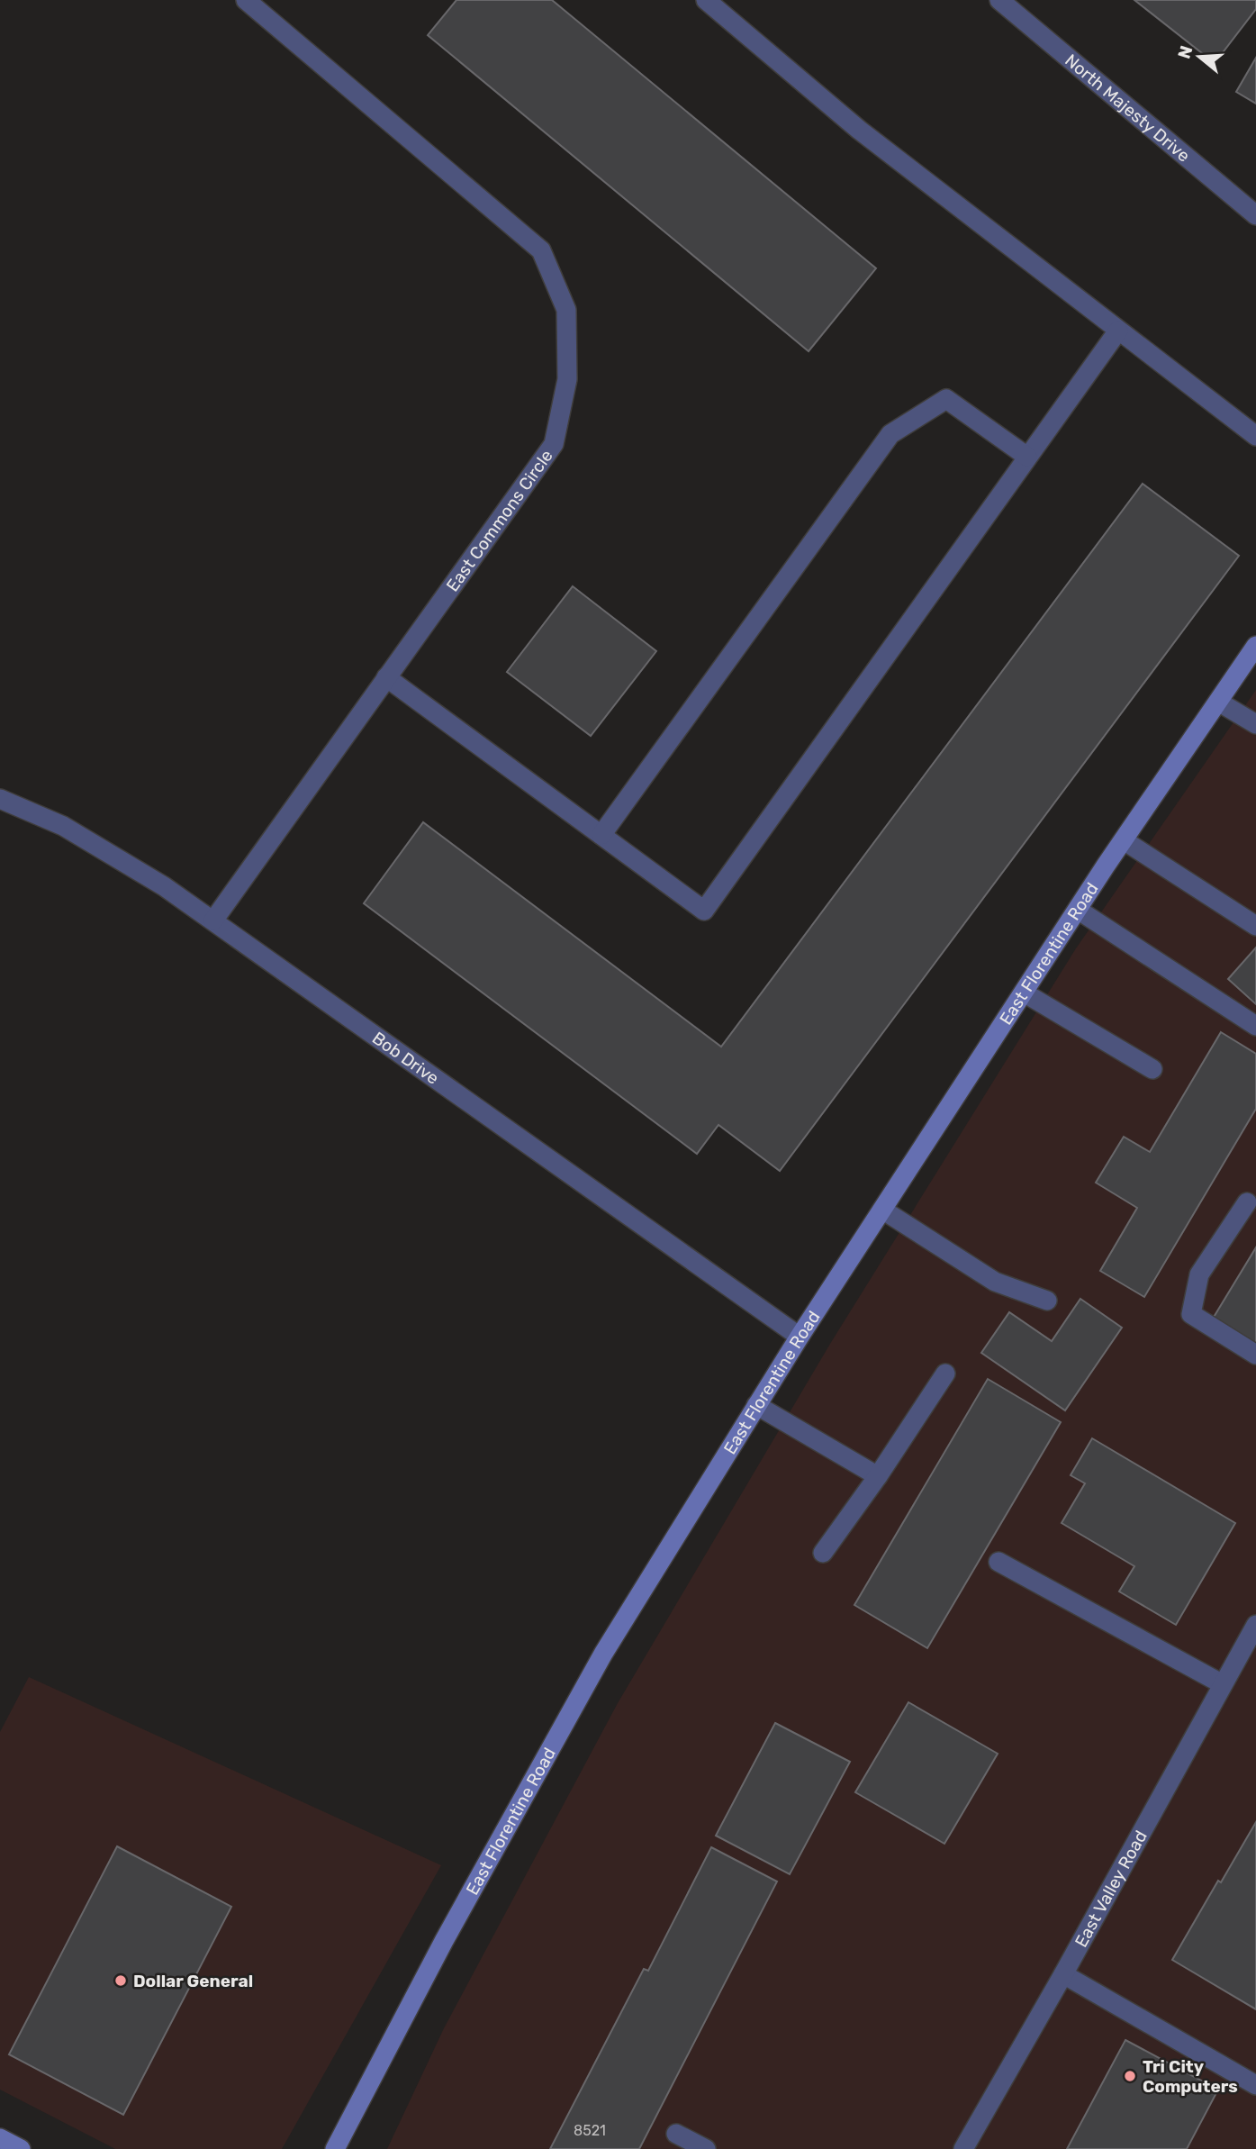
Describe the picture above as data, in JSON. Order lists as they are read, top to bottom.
{
  "streets": {
    "street": [
      "North Majesty Drive",
      "East Commons Circle",
      "East Florentine Road",
      "Bob Drive",
      "East Valley Road"
    ]
  },
  "crossings": [
    ["East Commons Circle", "Bob Drive"],
    ["East Florentine Road", "Bob Drive"]
  ],
  "places": ["Dollar General", "Tri City Computers"],
  "house_numbers": ["8521"],
  "north": "left"
}
